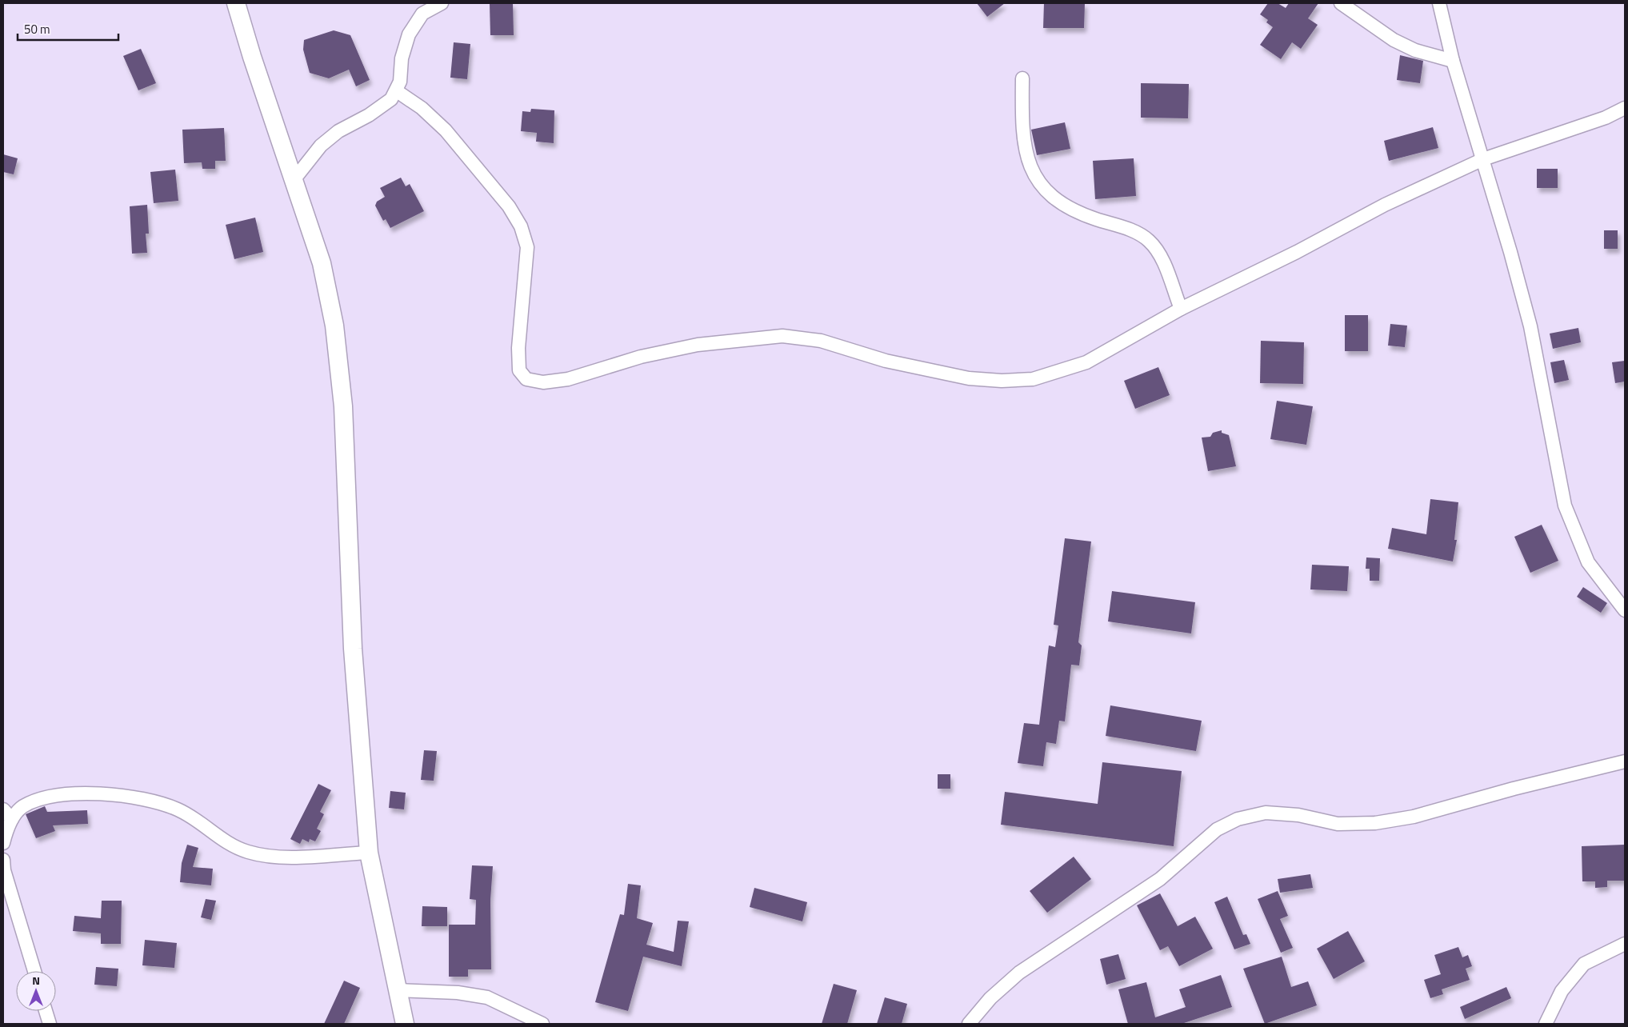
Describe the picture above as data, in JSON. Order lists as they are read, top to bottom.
{
  "scale_bar": "50 m",
  "north": "top"
}
